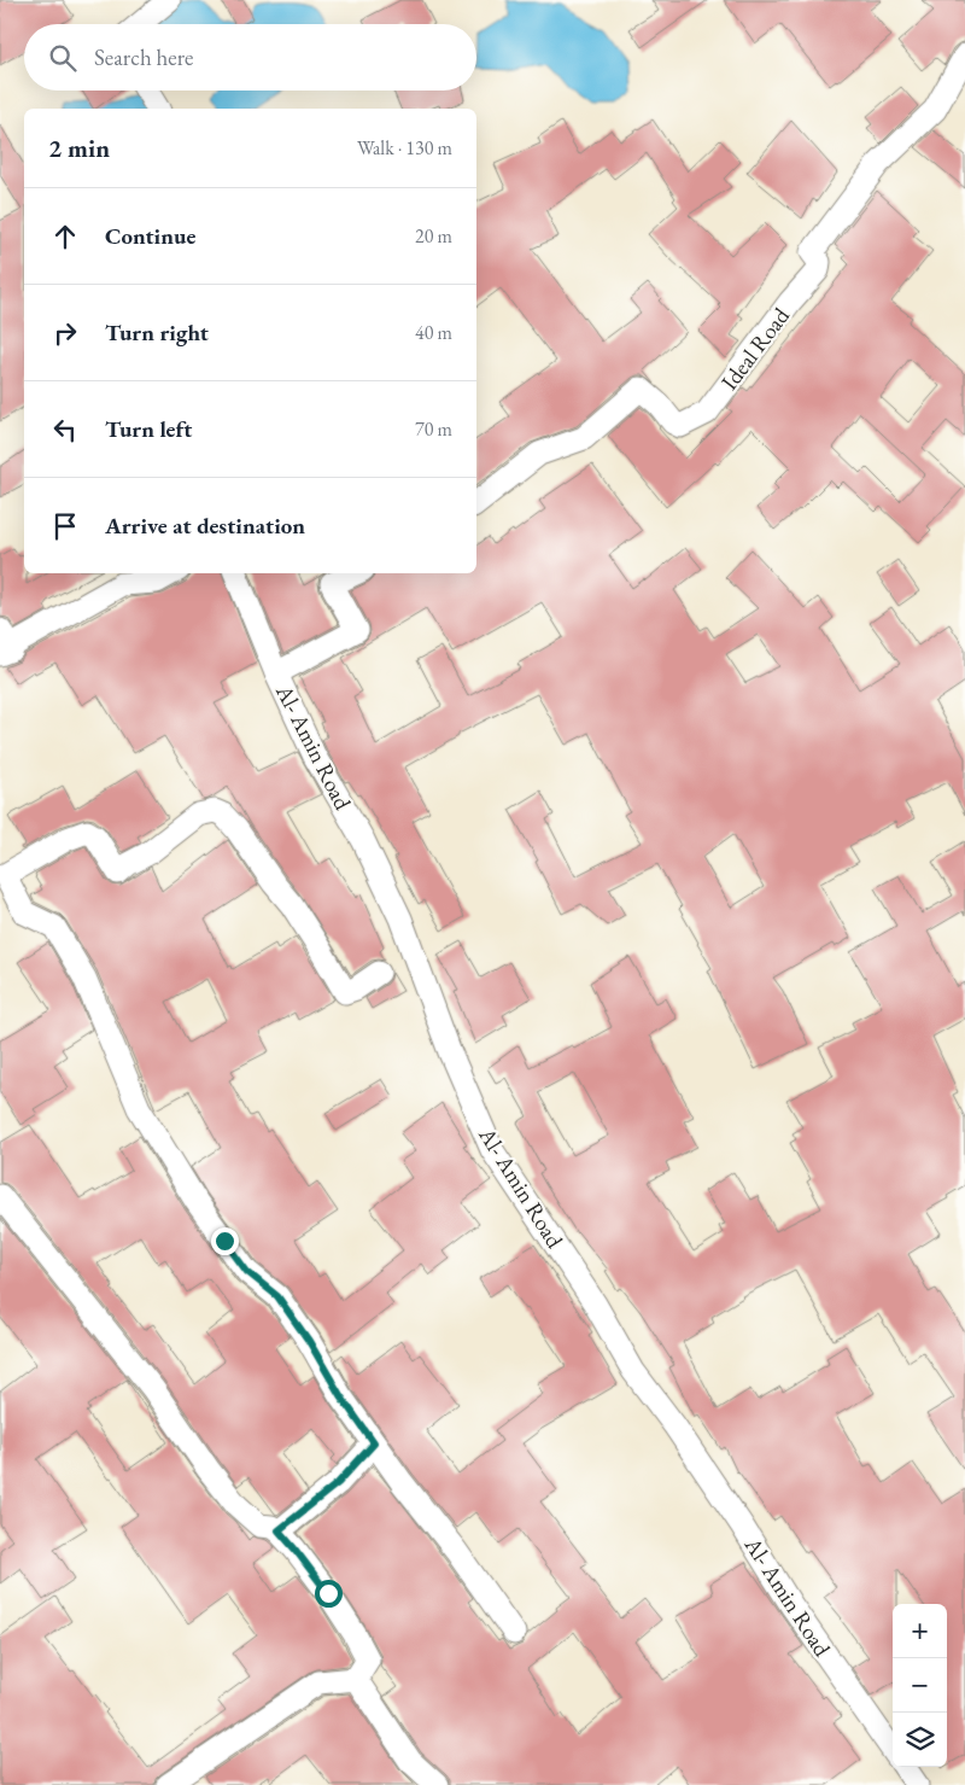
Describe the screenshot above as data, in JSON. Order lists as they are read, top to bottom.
{
  "streets": {
    "street": ["Ideal Road", "Al- Amin Road"]
  },
  "page": {
    "search": "Search here",
    "heading": ["2 min", "Walk · 130 m"],
    "list": [
      ["Continue", "20 m"],
      ["Turn right", "40 m"],
      ["Turn left", "70 m"],
      "Arrive at destination"
    ],
    "map_buttons": ["+", "−"]
  }
}
